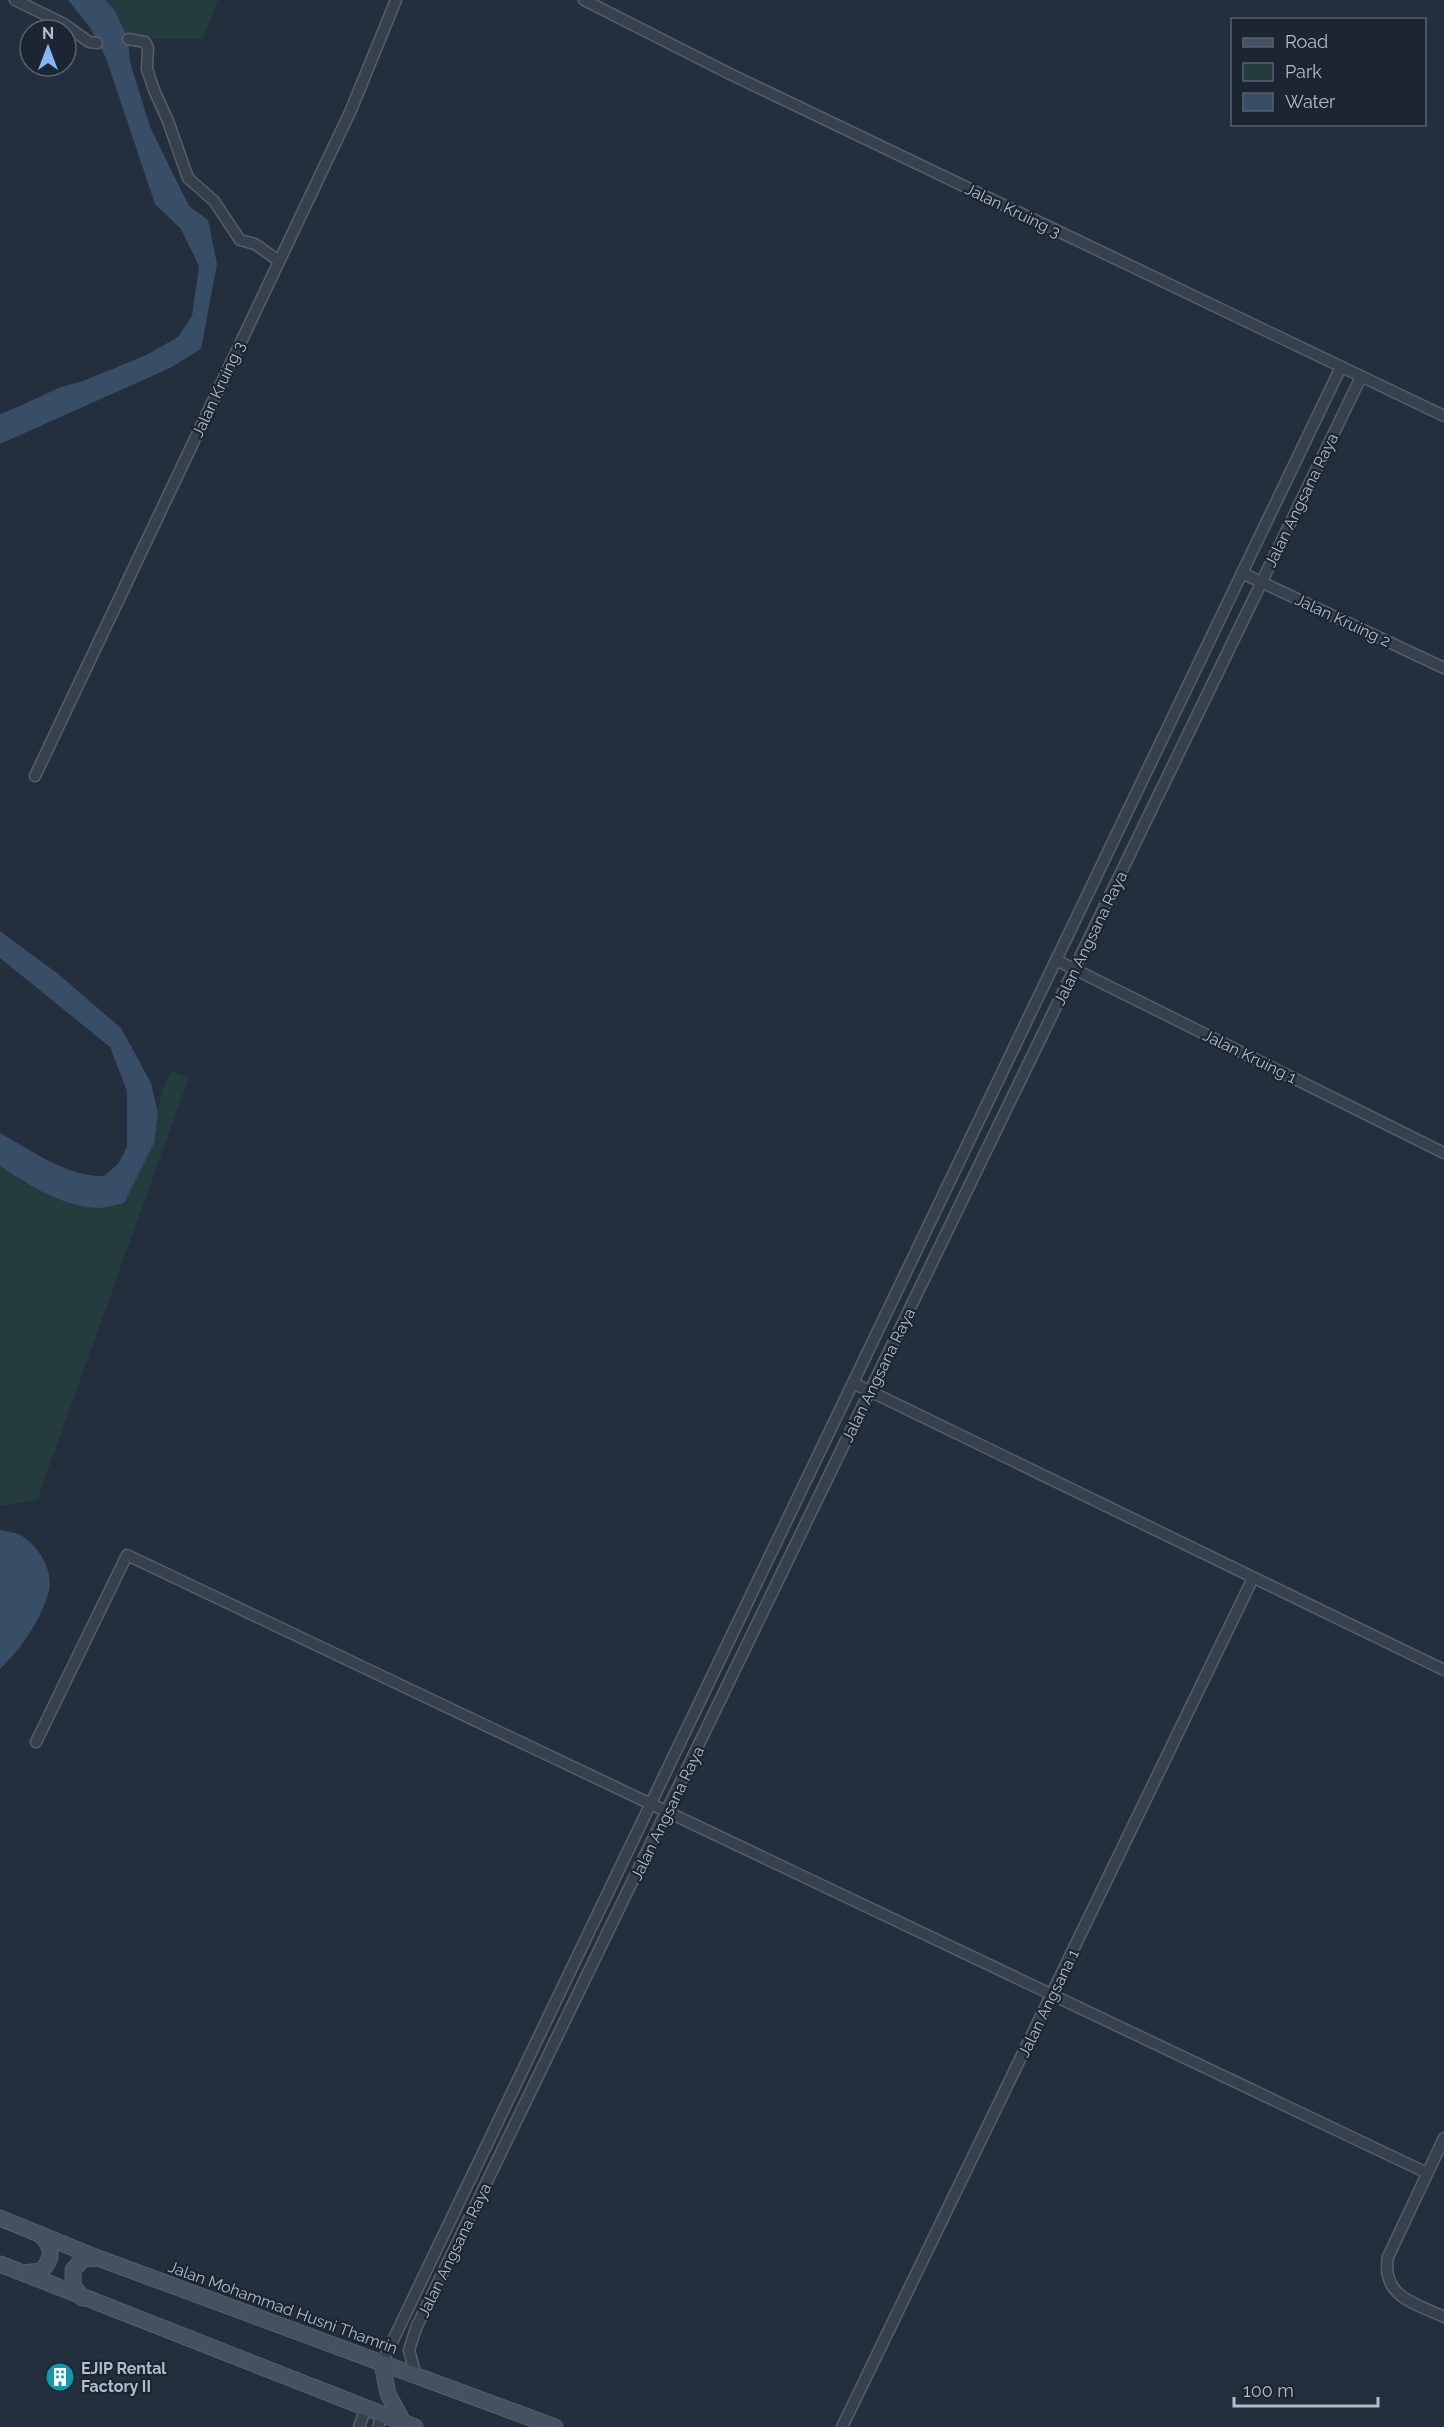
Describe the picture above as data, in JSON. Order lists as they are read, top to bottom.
{
  "streets": {
    "street": [
      "Jalan Kruing 3",
      "Jalan Angsana Raya",
      "Jalan Kruing 2",
      "Jalan Kruing 1",
      "Jalan Angsana 1",
      "Jalan Mohammad Husni Thamrin"
    ]
  },
  "crossings": [
    ["Jalan Kruing 3", "Jalan Angsana Raya"],
    ["Jalan Angsana Raya", "Jalan Kruing 2"],
    ["Jalan Angsana Raya", "Jalan Kruing 1"],
    ["Jalan Angsana Raya", "Jalan Mohammad Husni Thamrin"]
  ],
  "places": {
    "building": ["EJIP Rental Factory II"]
  },
  "legend": ["Road", "Park", "Water"],
  "scale_bar": "100 m",
  "north": "top"
}
